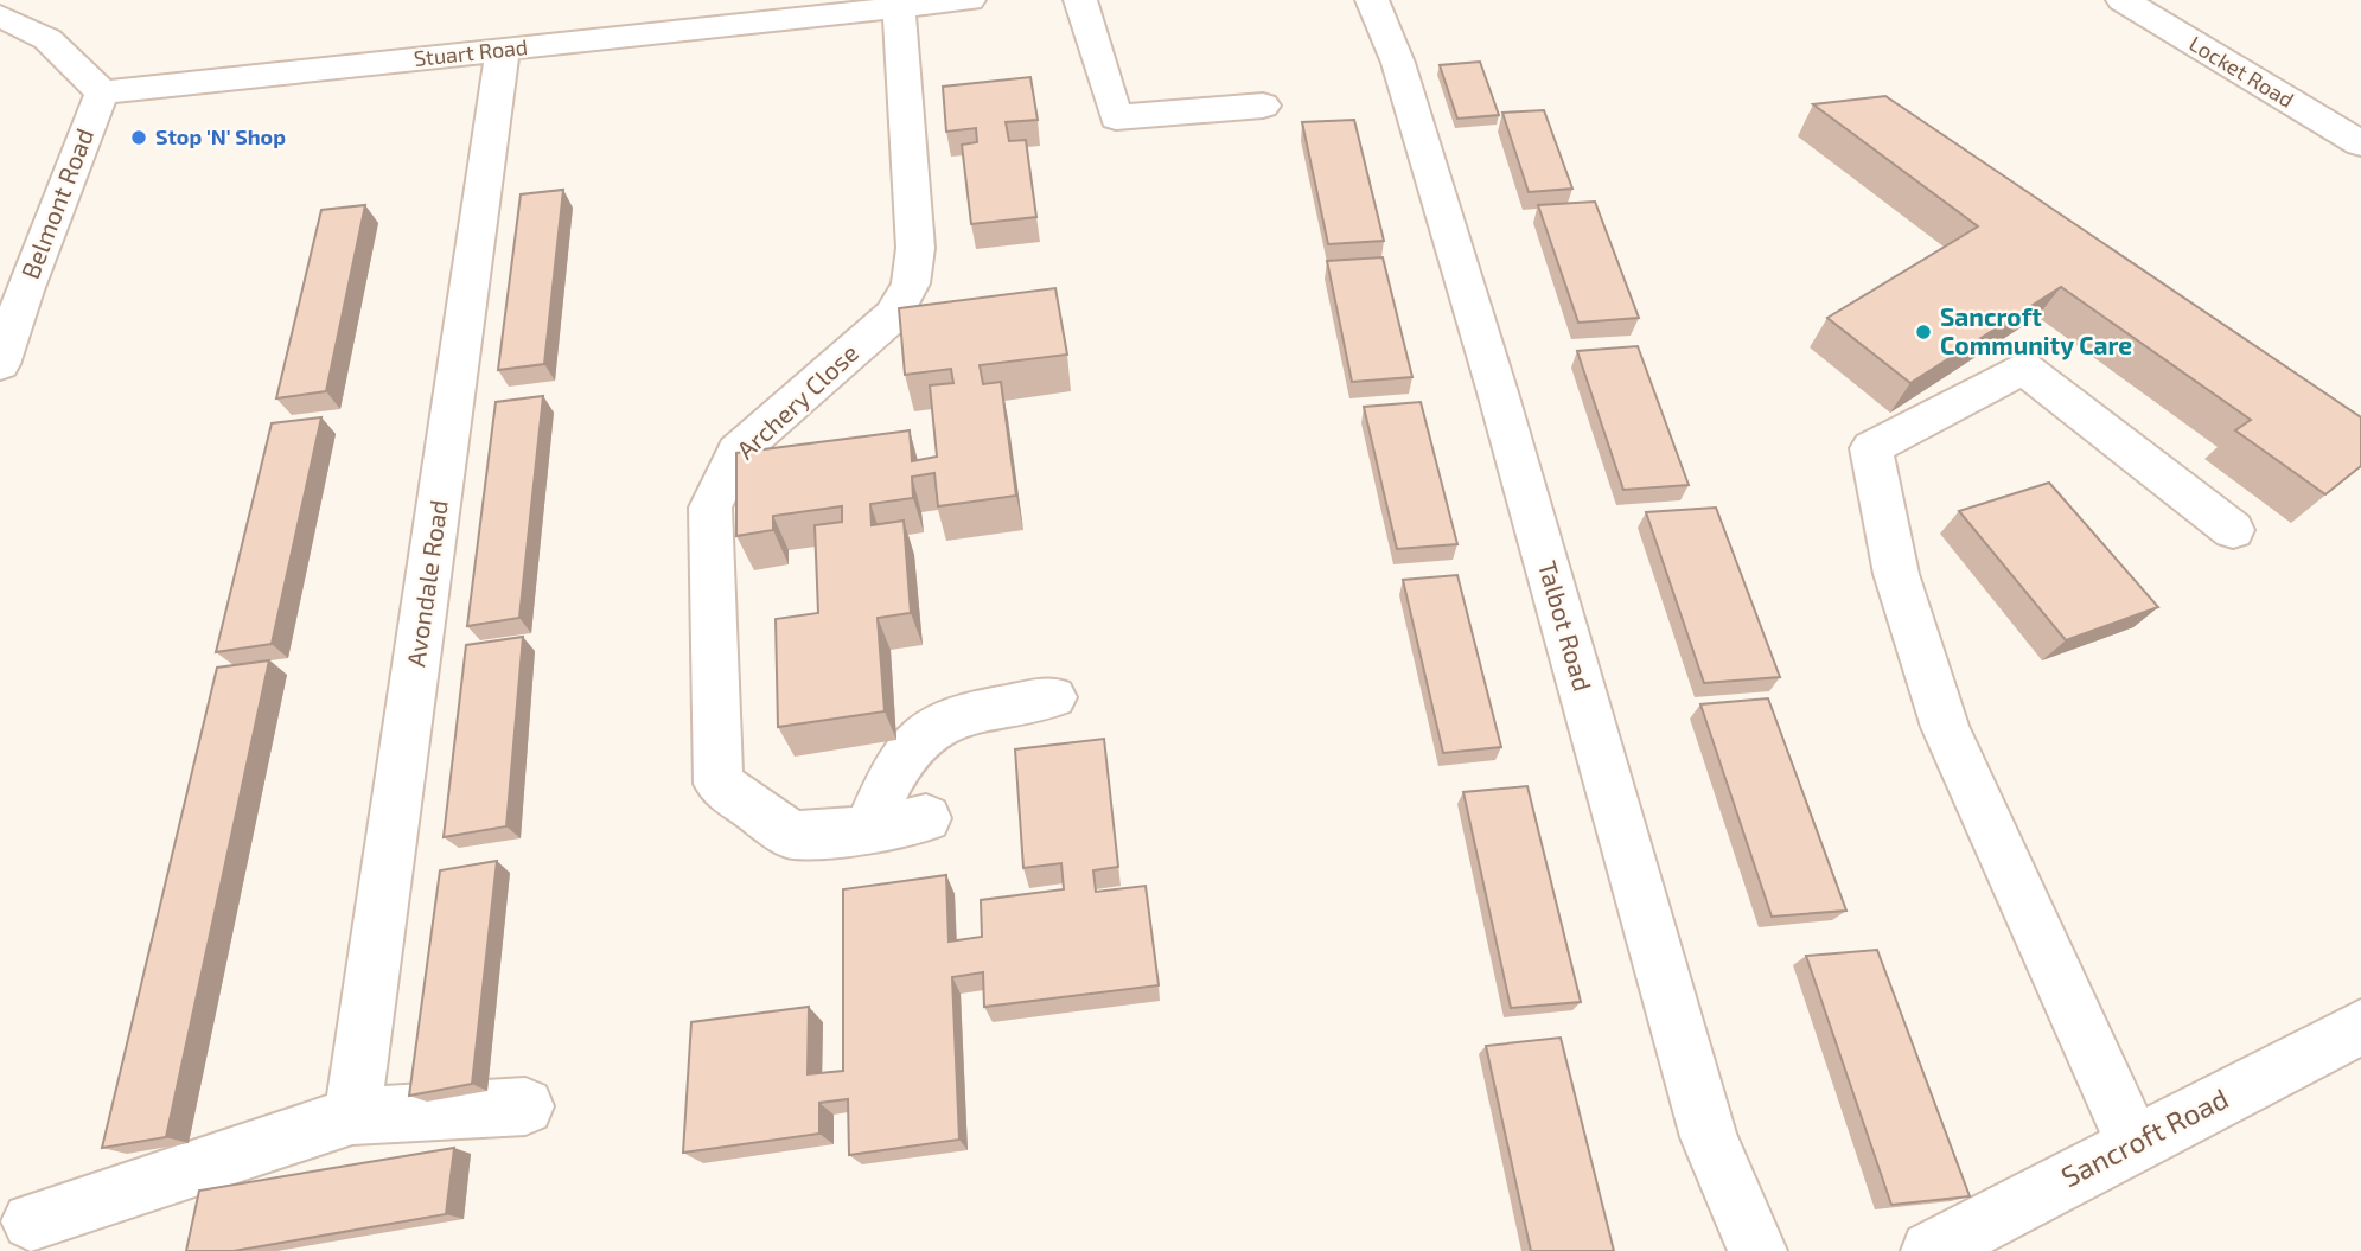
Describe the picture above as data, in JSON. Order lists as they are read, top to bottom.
{
  "streets": {
    "street": [
      "Stuart Road",
      "Locket Road",
      "Belmont Road",
      "Archery Close",
      "Avondale Road",
      "Talbot Road",
      "Sancroft Road"
    ]
  },
  "crossings": [
    ["Stuart Road", "Belmont Road"],
    ["Stuart Road", "Archery Close"],
    ["Stuart Road", "Avondale Road"]
  ],
  "places": ["Stop 'N' Shop", "Sancroft Community Care"]
}
